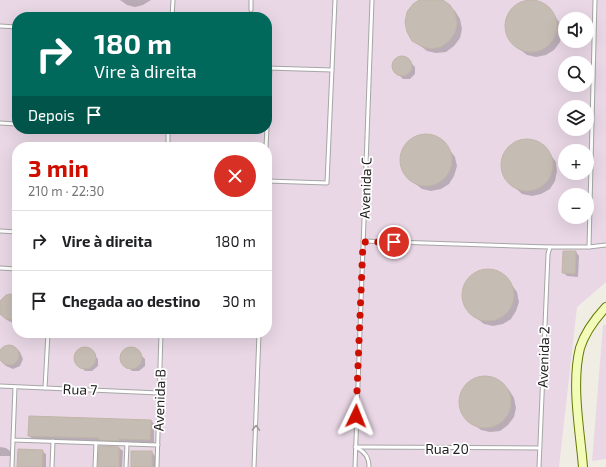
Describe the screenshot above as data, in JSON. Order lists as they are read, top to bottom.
{
  "streets": {
    "lane": [
      "Avenida C",
      "Avenida 2",
      "Rua 7",
      "Avenida B",
      "Rua 20"
    ]
  },
  "crossings": [
    ["Avenida C", "Rua 20"],
    ["Avenida 2", "Rua 20"],
    ["Rua 7", "Avenida B"]
  ],
  "page": {
    "map_buttons": ["+", "−"],
    "turn": ["180 m", "Vire à direita"],
    "then": "Depois",
    "heading": ["3 min", "210 m · 22:30"],
    "list": [
      {
        "name": "Vire à direita",
        "value": "180 m"
      },
      {
        "name": "Chegada ao destino",
        "value": "30 m"
      }
    ]
  }
}
